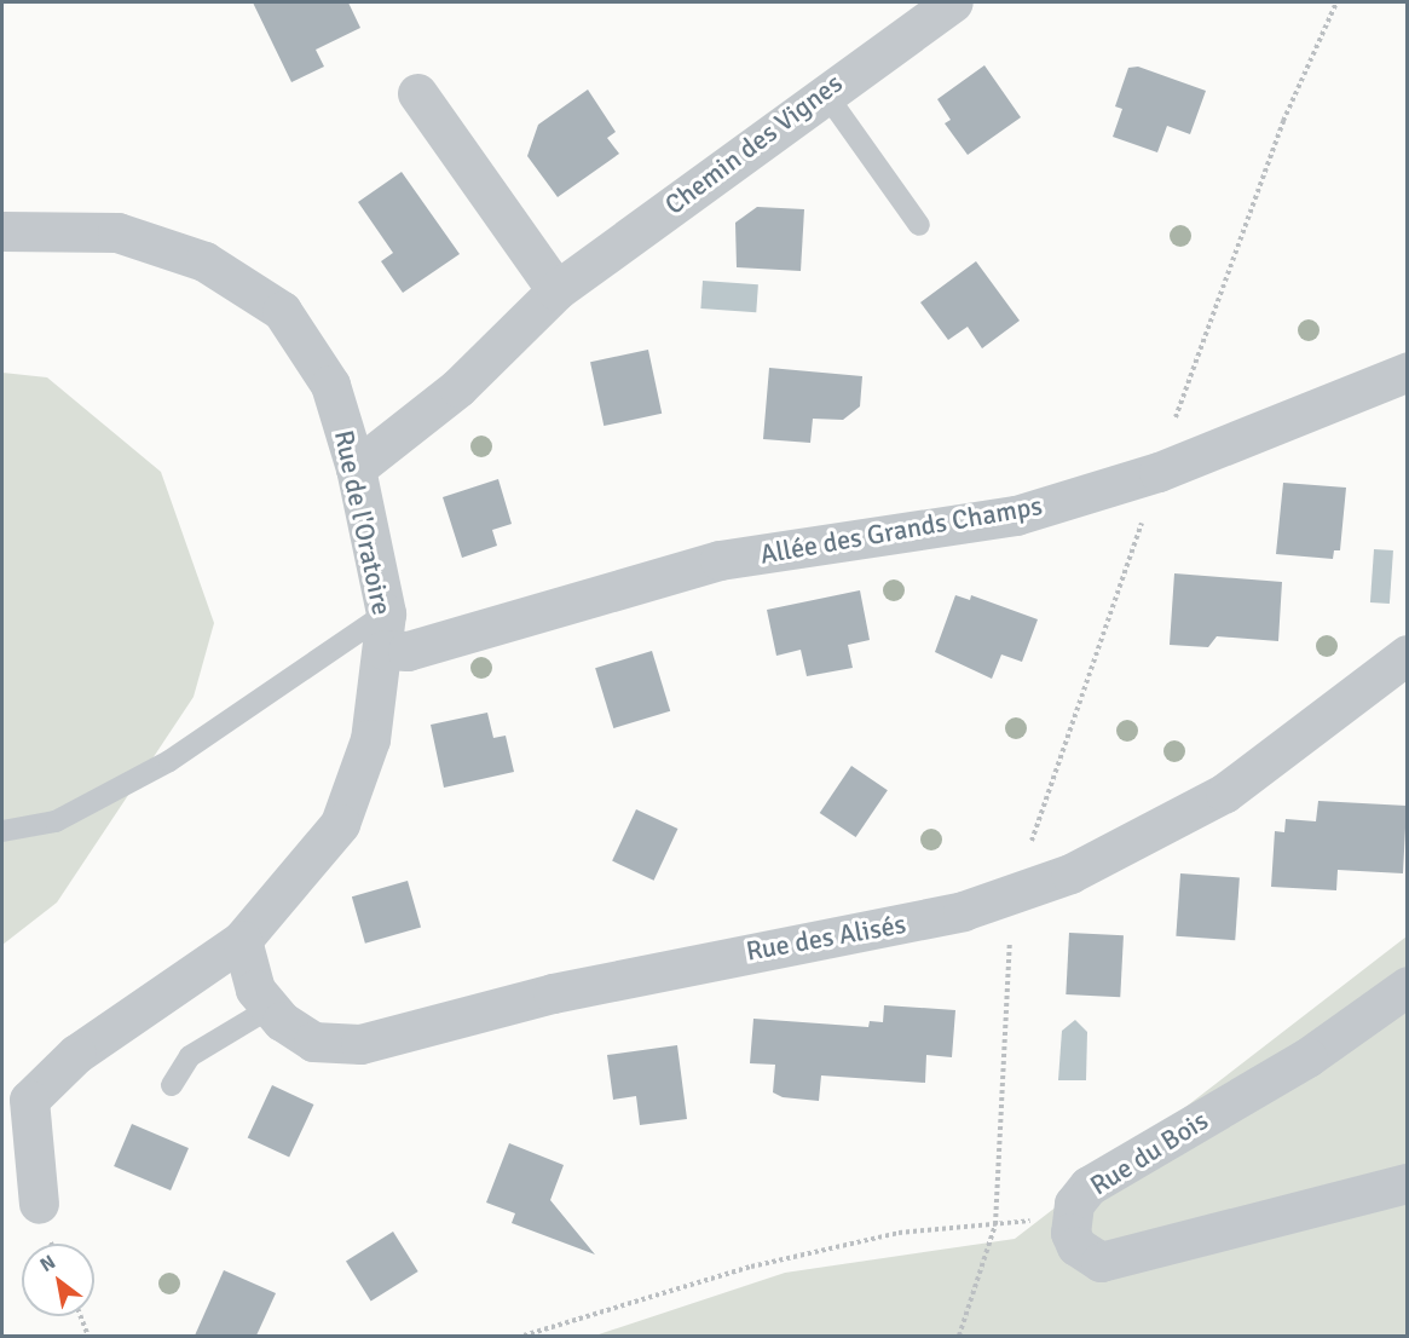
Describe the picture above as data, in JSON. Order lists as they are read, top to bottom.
{
  "streets": {
    "street": [
      "Chemin des Vignes",
      "Rue de l'Oratoire",
      "Allée des Grands Champs",
      "Rue des Alisés",
      "Rue du Bois"
    ]
  },
  "crossings": [
    ["Chemin des Vignes", "Rue de l'Oratoire"],
    ["Rue de l'Oratoire", "Allée des Grands Champs"],
    ["Rue de l'Oratoire", "Rue des Alisés"]
  ],
  "north": "top left"
}
